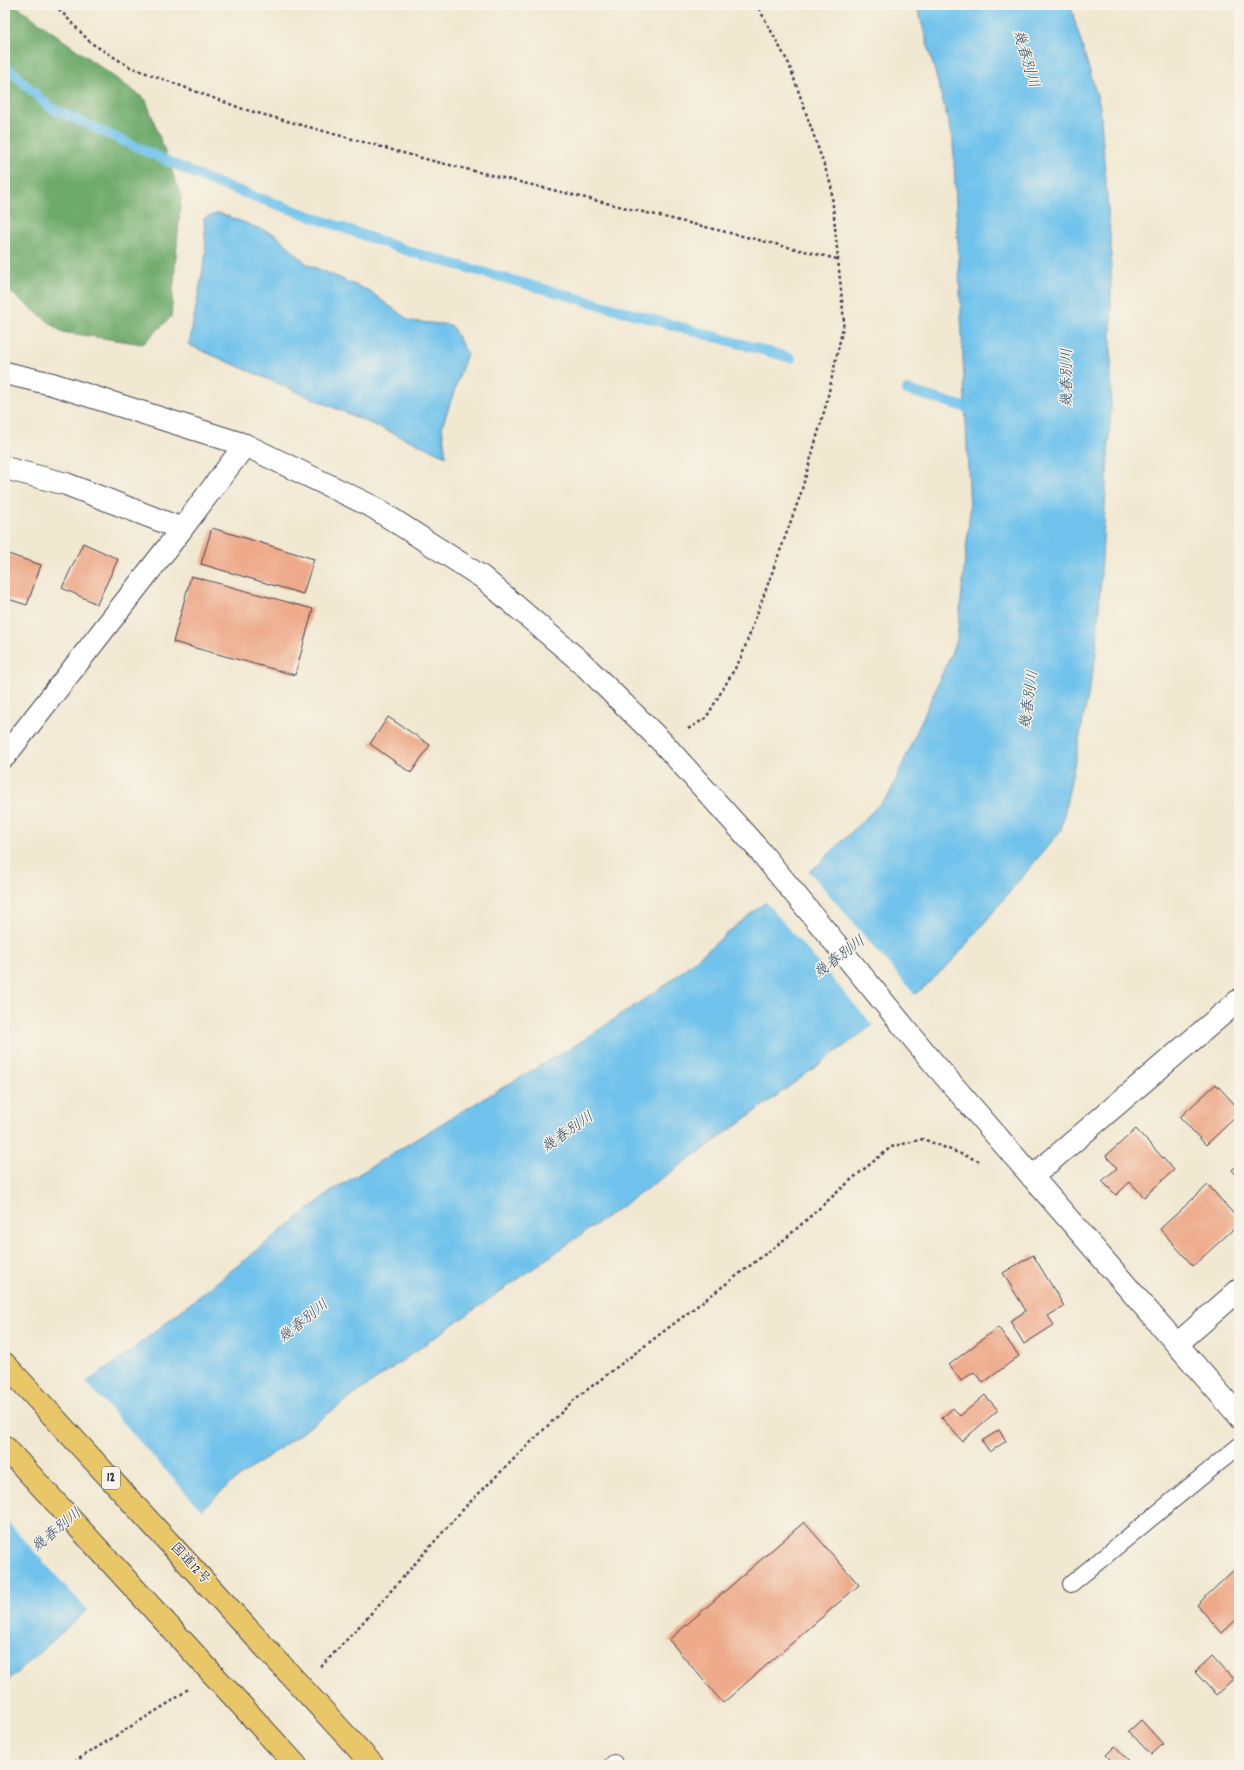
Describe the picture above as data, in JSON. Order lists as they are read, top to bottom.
{
  "streets": {
    "highway": ["12", "国道12号"]
  },
  "water": ["幾春別川"]
}
